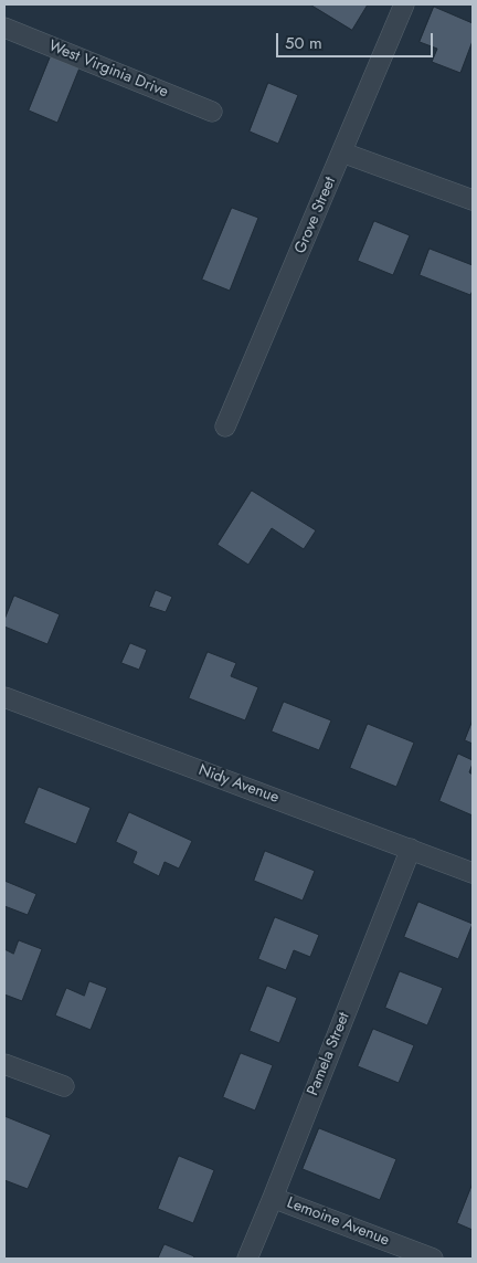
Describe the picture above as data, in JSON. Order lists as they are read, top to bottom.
{
  "streets": {
    "street": [
      "West Virginia Drive",
      "Grove Street",
      "Nidy Avenue",
      "Pamela Street",
      "Lemoine Avenue"
    ]
  },
  "crossings": [
    ["Nidy Avenue", "Pamela Street"],
    ["Pamela Street", "Lemoine Avenue"]
  ],
  "scale_bar": "50 m"
}
